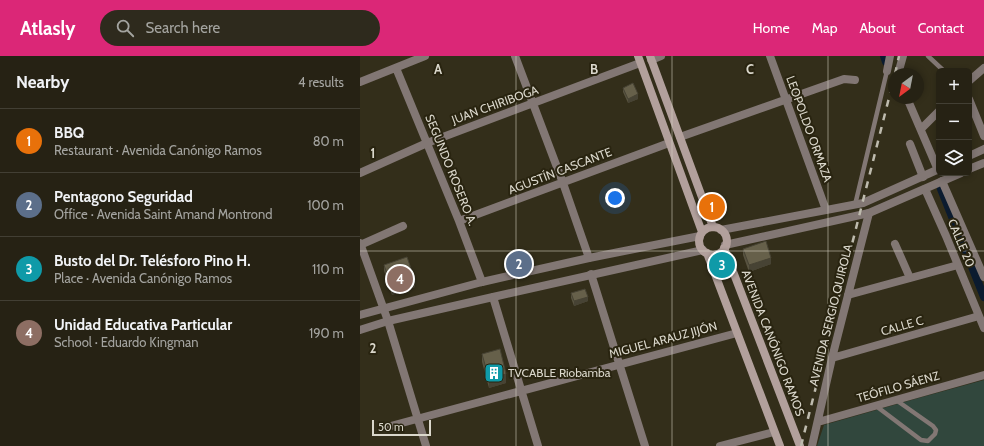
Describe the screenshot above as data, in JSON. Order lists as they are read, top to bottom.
{
  "streets": {
    "main road": ["AVENIDA CANÓNIGO RAMOS"],
    "street": [
      "JUAN CHIRIBOGA",
      "LEOPOLDO ORMAZA",
      "SEGUNDO ROSERO A.",
      "AGUSTÍN CASCANTE",
      "CALLE 20",
      "AVENIDA SERGIO QUIROLA",
      "CALLE C",
      "MIGUEL ARAUZ JIJÓN",
      "TEÓFILO SÁENZ"
    ]
  },
  "crossings": [
    ["JUAN CHIRIBOGA", "SEGUNDO ROSERO A."],
    ["SEGUNDO ROSERO A.", "AGUSTÍN CASCANTE"],
    ["CALLE 20", "CALLE C"],
    ["AVENIDA SERGIO QUIROLA", "CALLE C"],
    ["AVENIDA SERGIO QUIROLA", "TEÓFILO SÁENZ"]
  ],
  "places": {
    "building": ["TVCABLE Riobamba"]
  },
  "scale_bar": "50 m",
  "north": "bottom left",
  "page": {
    "header": "Atlasly",
    "search": "Search here",
    "nav": [
      "Home",
      "Map",
      "About",
      "Contact"
    ],
    "heading": ["Nearby", "4 results"],
    "map_buttons": ["+", "−"],
    "list": [
      {
        "mark": "1",
        "name": "BBQ",
        "note": "Restaurant · Avenida Canónigo Ramos",
        "value": "80 m"
      },
      {
        "mark": "2",
        "name": "Pentagono Seguridad",
        "note": "Office · Avenida Saint Amand Montrond",
        "value": "100 m"
      },
      {
        "mark": "3",
        "name": "Busto del Dr. Telésforo Pino H.",
        "note": "Place · Avenida Canónigo Ramos",
        "value": "110 m"
      },
      {
        "mark": "4",
        "name": "Unidad Educativa Particular",
        "note": "School · Eduardo Kingman",
        "value": "190 m"
      }
    ],
    "pins": [
      "1",
      "2",
      "3",
      "4"
    ],
    "scale": "50 m"
  },
  "grid": {
    "columns": ["A", "B", "C"],
    "rows": ["1", "2"]
  }
}
